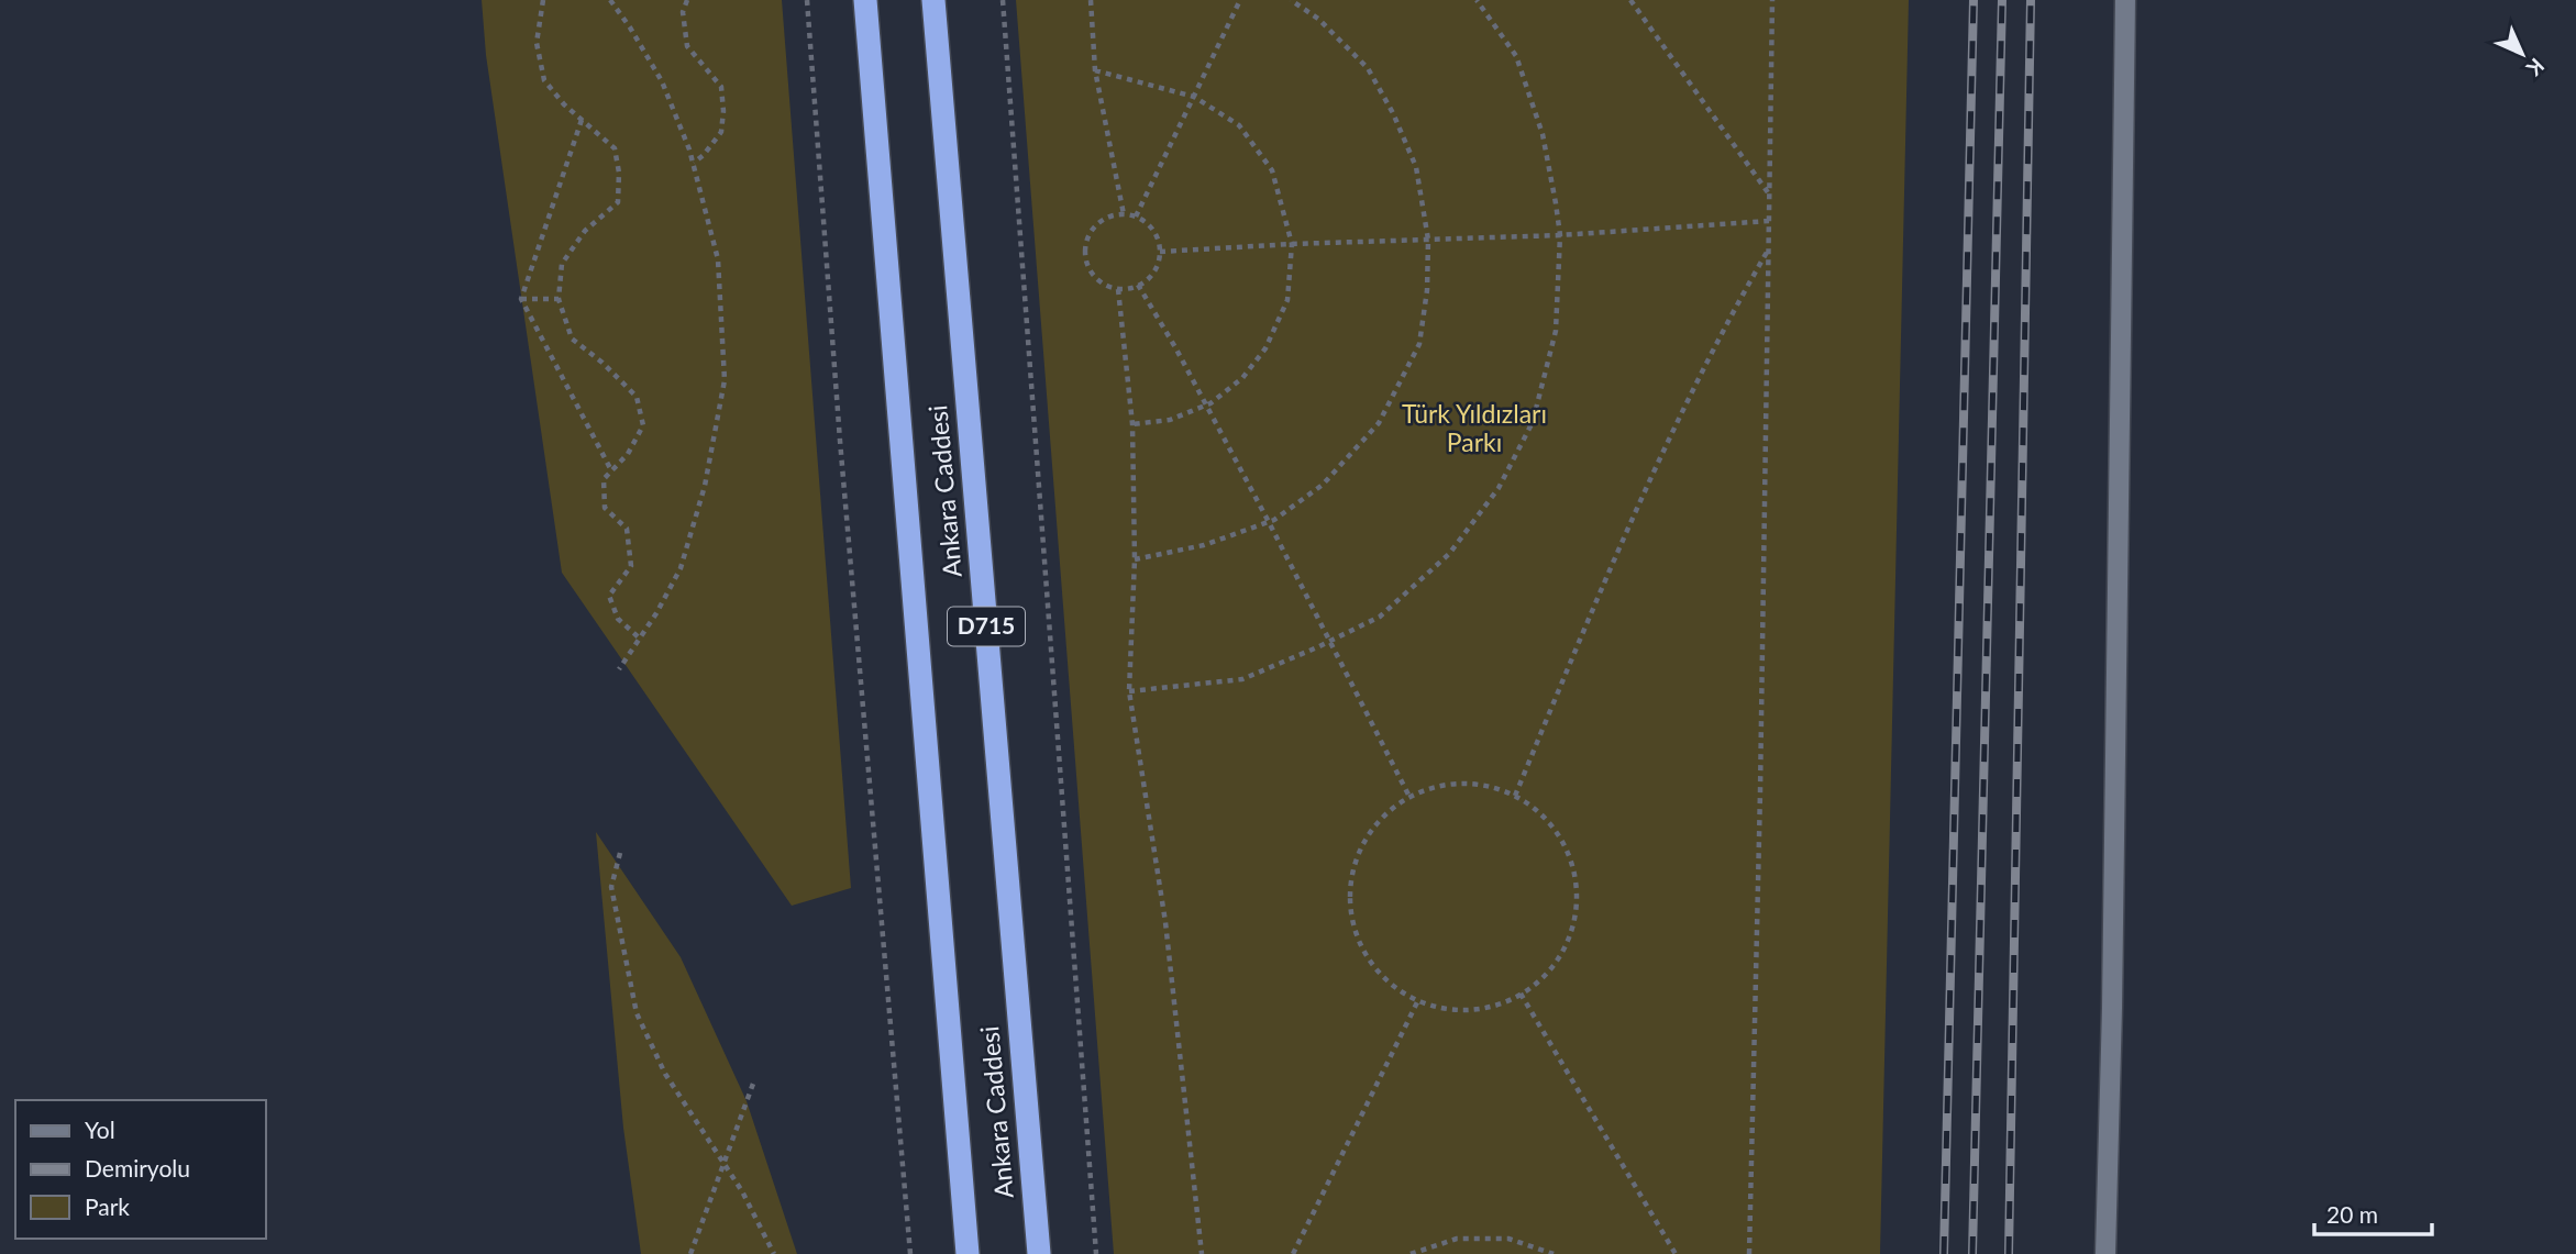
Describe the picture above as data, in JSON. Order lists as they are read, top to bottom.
{
  "streets": {
    "highway": ["Ankara Caddesi", "D715"]
  },
  "parks": ["Türk Yıldızları Parkı"],
  "legend": ["Yol", "Demiryolu", "Park"],
  "scale_bar": "20 m",
  "north": "bottom right"
}
